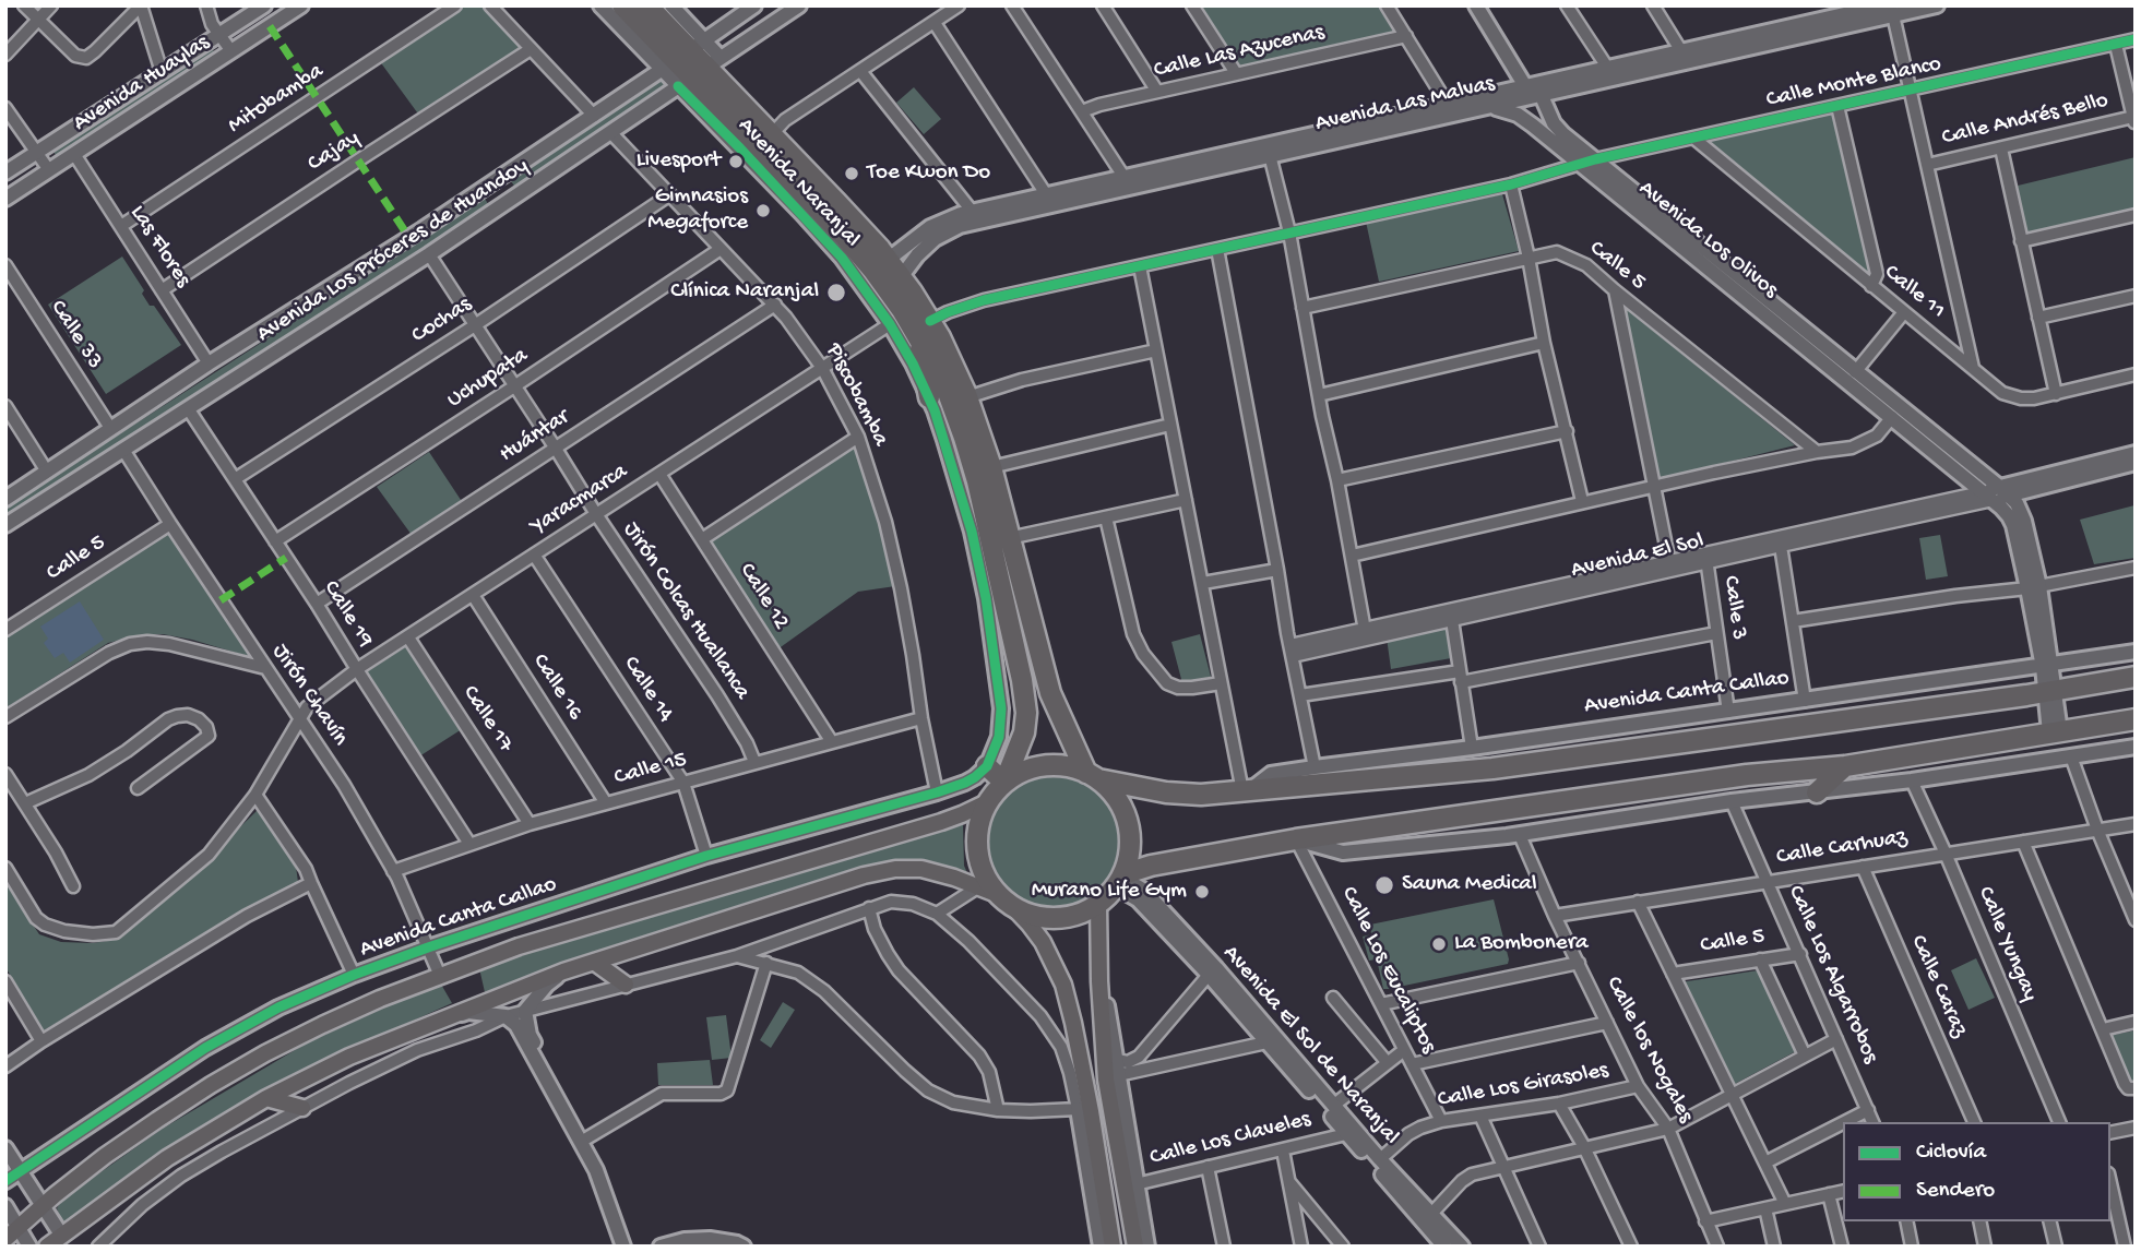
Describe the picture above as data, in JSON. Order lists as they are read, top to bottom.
{
  "streets": {
    "highway": ["Avenida Naranjal", "Avenida Canta Callao"],
    "street": [
      "Calle Las Azucenas",
      "Calle Monte Blanco",
      "Avenida Huaylas",
      "Mitobamba",
      "Avenida Las Malvas",
      "Calle Andrés Bello",
      "Cajay",
      "Avenida Los Olivos",
      "Las Flores",
      "Avenida Los Próceres de Huandoy",
      "Calle 5",
      "Calle 11",
      "Cochas",
      "Calle 33",
      "Uchupata",
      "Piscobamba",
      "Huántar",
      "Yaracmarca",
      "Avenida El Sol",
      "Calle 12",
      "Calle 3",
      "Jirón Colcas Huallanca",
      "Calle 19",
      "Calle 16",
      "Calle 14",
      "Jirón Chavín",
      "Calle 17",
      "Calle 15",
      "Calle Carhuaz",
      "Calle Yungay",
      "Calle Los Eucaliptos",
      "Calle Los Algarrobos",
      "Calle Caraz",
      "Avenida El Sol de Naranjal",
      "Calle los Nogales",
      "Calle Los Girasoles",
      "Calle Los Claveles"
    ]
  },
  "crossings": [
    ["Calle Monte Blanco", "Avenida Naranjal"],
    ["Calle Monte Blanco", "Avenida Los Olivos"],
    ["Calle Monte Blanco", "Calle 11"],
    ["Avenida Huaylas", "Las Flores"],
    ["Mitobamba", "Las Flores"],
    ["Avenida Las Malvas", "Avenida Naranjal"],
    ["Avenida Las Malvas", "Avenida Los Olivos"],
    ["Cajay", "Las Flores"],
    ["Avenida Naranjal", "Avenida Los Próceres de Huandoy"],
    ["Avenida Naranjal", "Yaracmarca"],
    ["Avenida Naranjal", "Avenida Canta Callao"],
    ["Avenida Naranjal", "Avenida El Sol de Naranjal"],
    ["Avenida Los Olivos", "Avenida El Sol"],
    ["Avenida Los Olivos", "Avenida Canta Callao"],
    ["Las Flores", "Avenida Los Próceres de Huandoy"],
    ["Avenida Los Próceres de Huandoy", "Calle 33"],
    ["Avenida Los Próceres de Huandoy", "Piscobamba"],
    ["Avenida Los Próceres de Huandoy", "Jirón Colcas Huallanca"],
    ["Avenida Los Próceres de Huandoy", "Calle 19"],
    ["Avenida Los Próceres de Huandoy", "Jirón Chavín"],
    ["Calle 5", "Jirón Chavín"],
    ["Calle 5", "Calle Los Algarrobos"],
    ["Cochas", "Piscobamba"],
    ["Cochas", "Jirón Colcas Huallanca"],
    ["Cochas", "Calle 19"],
    ["Uchupata", "Piscobamba"],
    ["Uchupata", "Jirón Colcas Huallanca"],
    ["Uchupata", "Calle 19"],
    ["Piscobamba", "Huántar"],
    ["Piscobamba", "Yaracmarca"],
    ["Piscobamba", "Avenida Canta Callao"],
    ["Piscobamba", "Calle 15"],
    ["Huántar", "Jirón Colcas Huallanca"],
    ["Huántar", "Calle 19"],
    ["Yaracmarca", "Calle 12"],
    ["Yaracmarca", "Jirón Colcas Huallanca"],
    ["Yaracmarca", "Calle 19"],
    ["Yaracmarca", "Calle 16"],
    ["Yaracmarca", "Calle 14"],
    ["Yaracmarca", "Jirón Chavín"],
    ["Yaracmarca", "Calle 17"],
    ["Avenida El Sol", "Calle 3"],
    ["Calle 12", "Calle 15"],
    ["Calle 3", "Avenida Canta Callao"],
    ["Jirón Colcas Huallanca", "Calle 15"],
    ["Calle 19", "Calle 15"],
    ["Calle 16", "Calle 15"],
    ["Calle 14", "Avenida Canta Callao"],
    ["Calle 14", "Calle 15"],
    ["Avenida Canta Callao", "Jirón Chavín"],
    ["Avenida Canta Callao", "Avenida El Sol de Naranjal"],
    ["Jirón Chavín", "Calle 15"],
    ["Calle 17", "Calle 15"],
    ["Calle Carhuaz", "Calle Yungay"],
    ["Calle Carhuaz", "Calle Los Algarrobos"],
    ["Calle Carhuaz", "Calle Caraz"],
    ["Calle Carhuaz", "Calle los Nogales"],
    ["Calle Los Eucaliptos", "Calle Los Girasoles"],
    ["Avenida El Sol de Naranjal", "Calle Los Girasoles"],
    ["Avenida El Sol de Naranjal", "Calle Los Claveles"],
    ["Calle los Nogales", "Calle Los Girasoles"]
  ],
  "places": [
    "Livesport",
    "Toe Kwon Do",
    "Gimnasios Megaforce",
    "Clínica Naranjal",
    "Sauna Medical",
    "Murano Life Gym",
    "La Bombonera"
  ],
  "legend": ["Ciclovía", "Sendero"]
}
